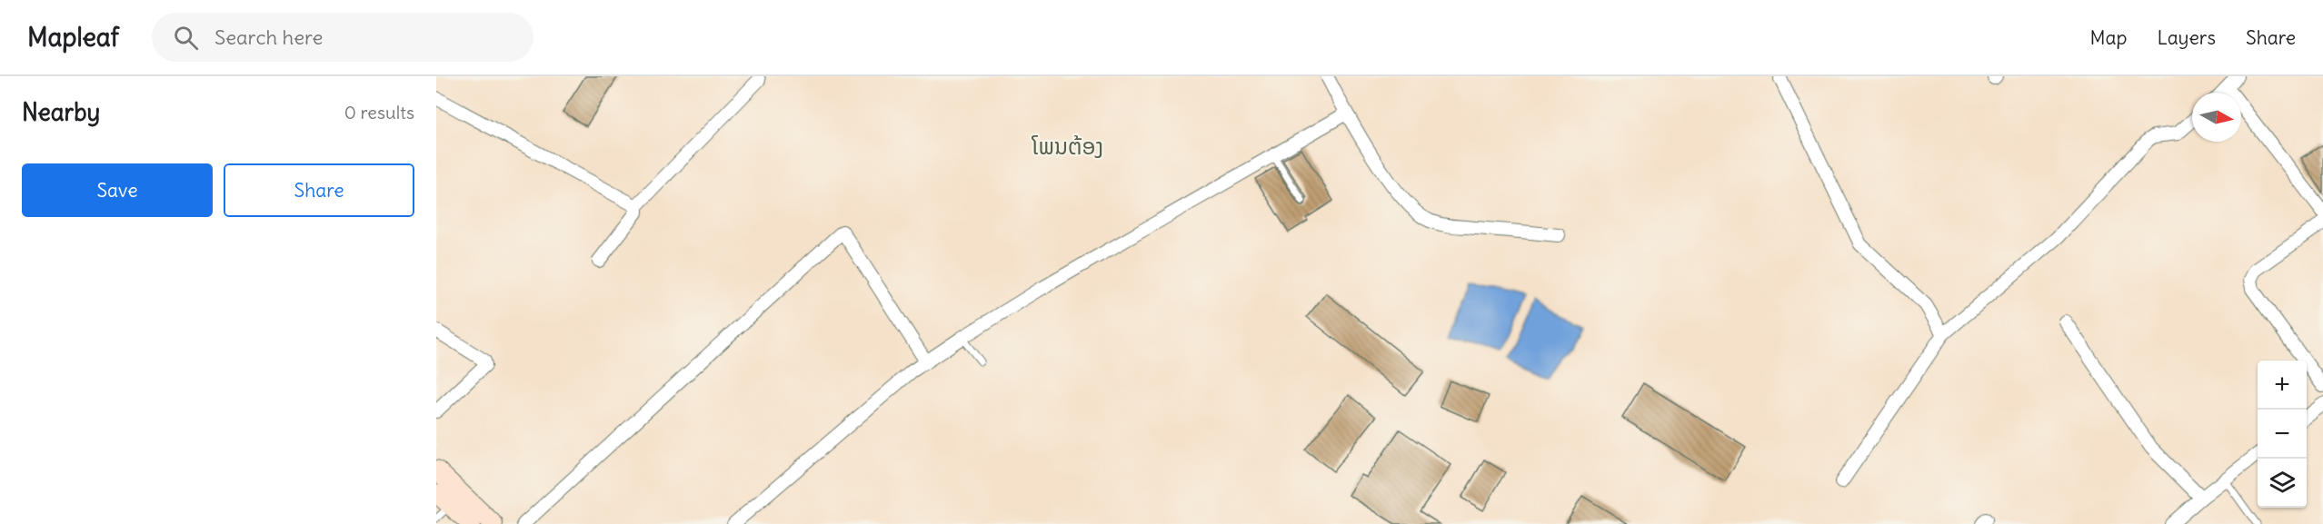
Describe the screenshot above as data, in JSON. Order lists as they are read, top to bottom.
{
  "districts": ["ໂພນຕ້ອງ"],
  "north": "right",
  "page": {
    "header": "Mapleaf",
    "search": "Search here",
    "nav": ["Map", "Layers", "Share"],
    "heading": ["Nearby", "0 results"],
    "buttons": ["Save", "Share"],
    "map_buttons": ["+", "−"]
  }
}
